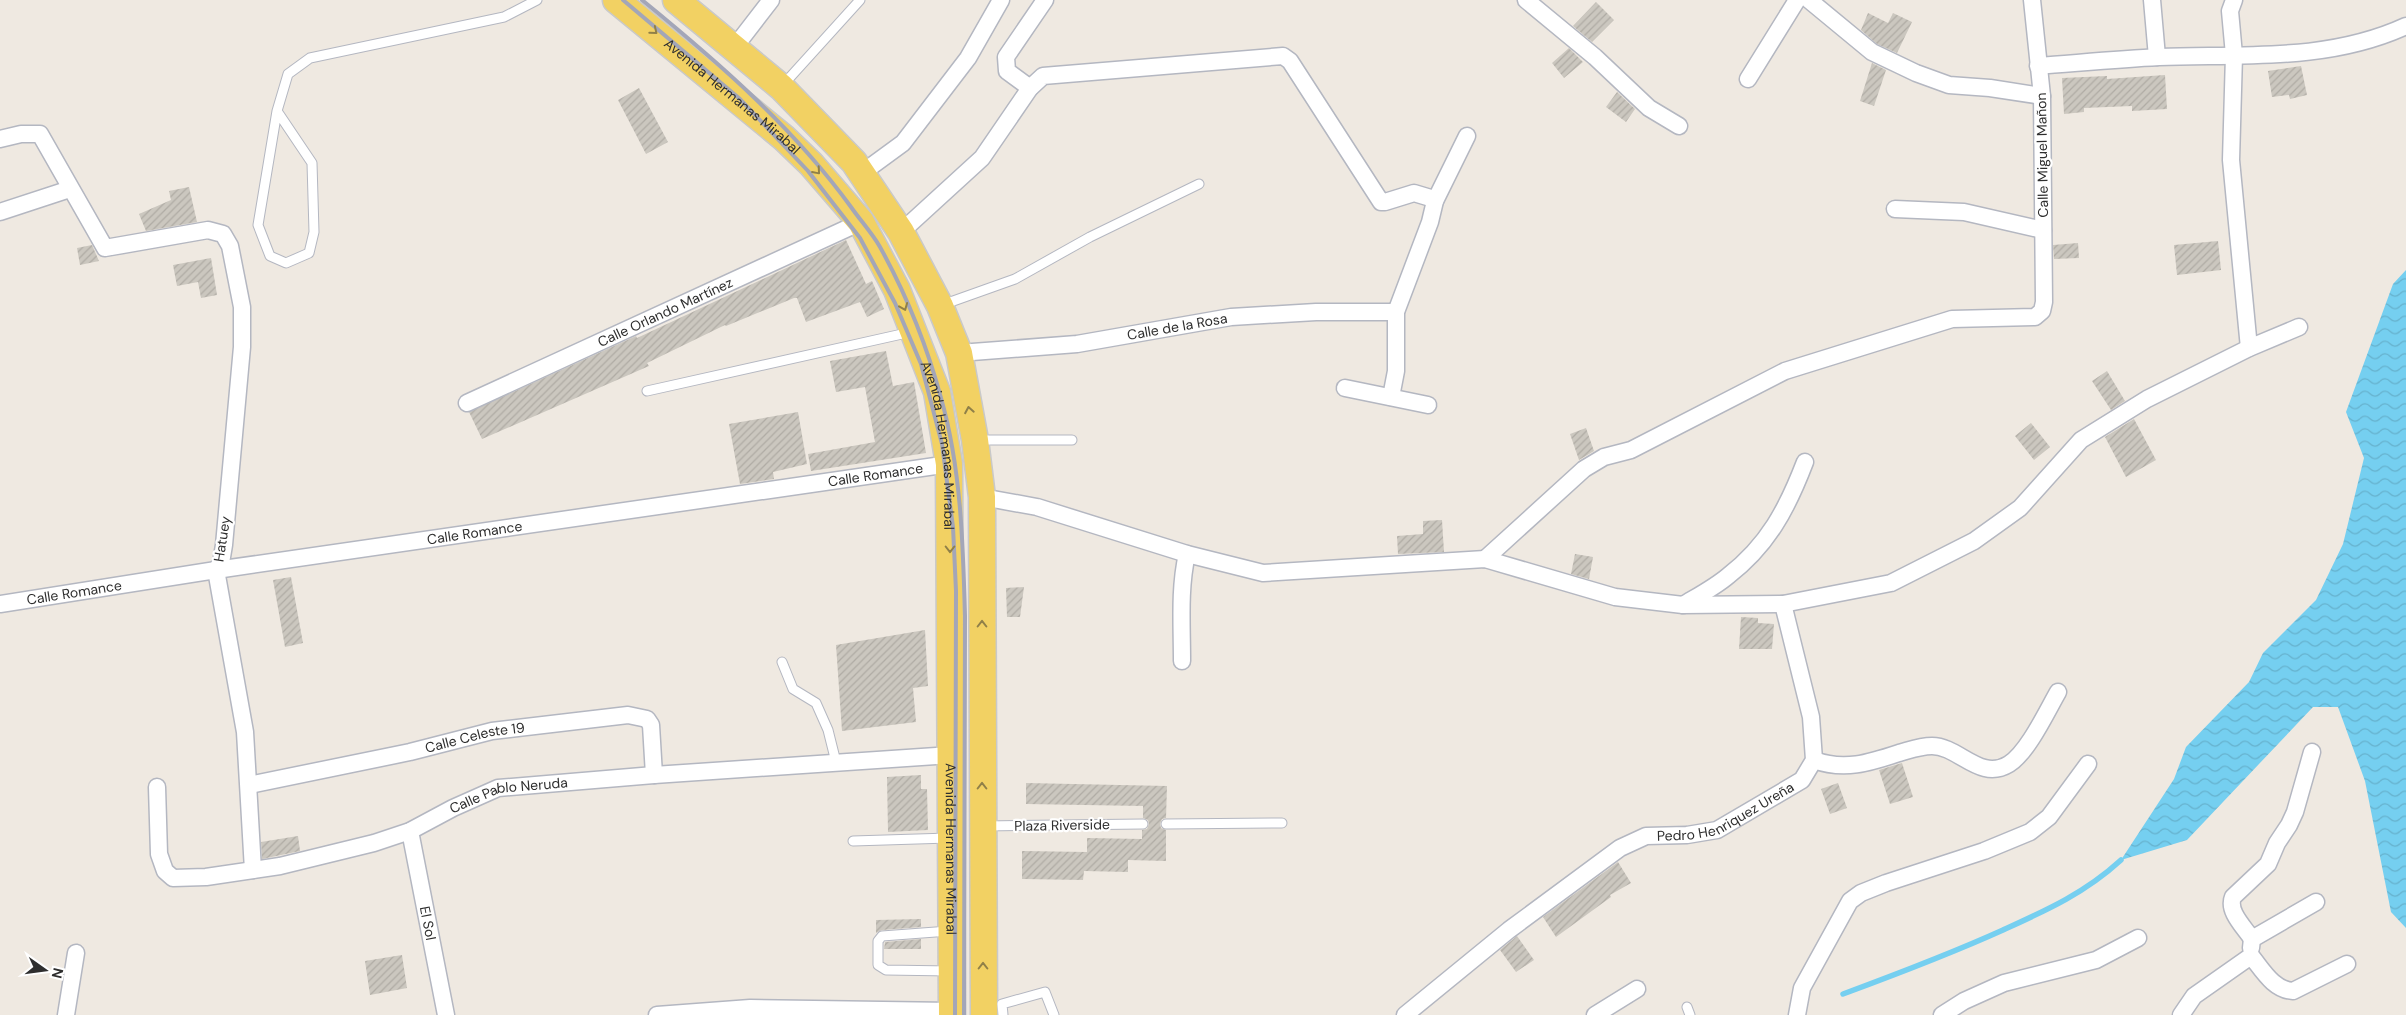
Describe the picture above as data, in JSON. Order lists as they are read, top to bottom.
{
  "streets": {
    "main road": ["Avenida Hermanas Mirabal"],
    "street": [
      "Calle Miguel Mañon",
      "Calle Orlando Martínez",
      "Calle de la Rosa",
      "Calle Romance",
      "Hatuey",
      "Calle Celeste 19",
      "Calle Pablo Neruda",
      "Pedro Henriquez Ureña",
      "El Sol"
    ],
    "lane": ["Plaza Riverside"]
  },
  "crossings": [
    ["Avenida Hermanas Mirabal", "Calle Orlando Martínez"],
    ["Avenida Hermanas Mirabal", "Calle Romance"],
    ["Avenida Hermanas Mirabal", "Calle Pablo Neruda"],
    ["Calle Romance", "Hatuey"],
    ["Hatuey", "Calle Celeste 19"],
    ["Hatuey", "Calle Pablo Neruda"],
    ["Calle Celeste 19", "Calle Pablo Neruda"],
    ["Calle Pablo Neruda", "El Sol"]
  ],
  "north": "right"
}
